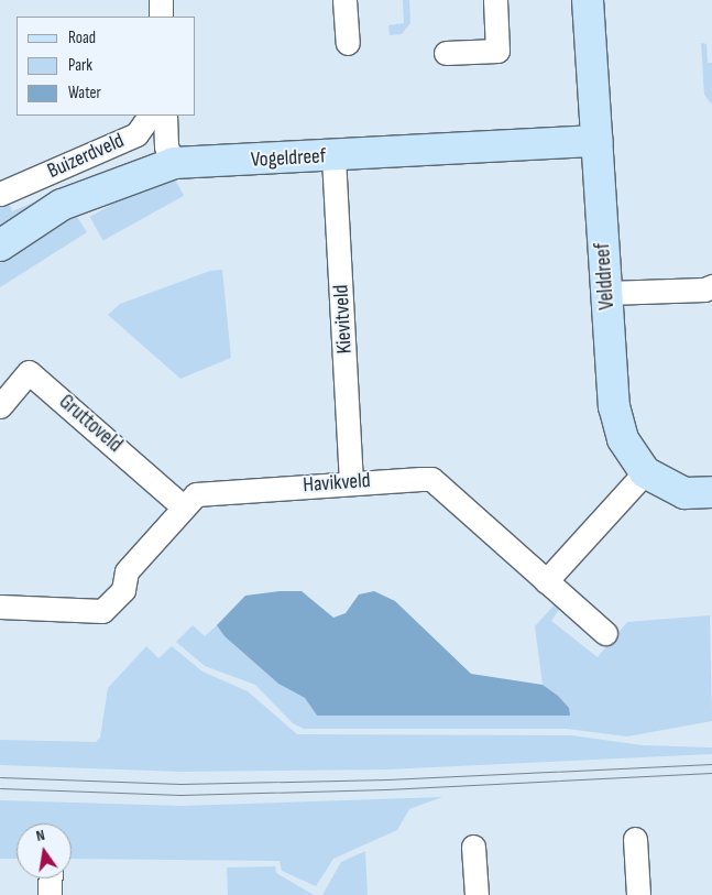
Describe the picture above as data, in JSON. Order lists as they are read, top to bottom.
{
  "streets": {
    "street": [
      "Buizerdveld",
      "Vogeldreef",
      "Velddreef",
      "Kievitveld",
      "Gruttoveld",
      "Havikveld"
    ]
  },
  "crossings": [
    ["Vogeldreef", "Velddreef"],
    ["Vogeldreef", "Kievitveld"],
    ["Kievitveld", "Havikveld"],
    ["Gruttoveld", "Havikveld"]
  ],
  "legend": ["Road", "Park", "Water"],
  "north": "top"
}
